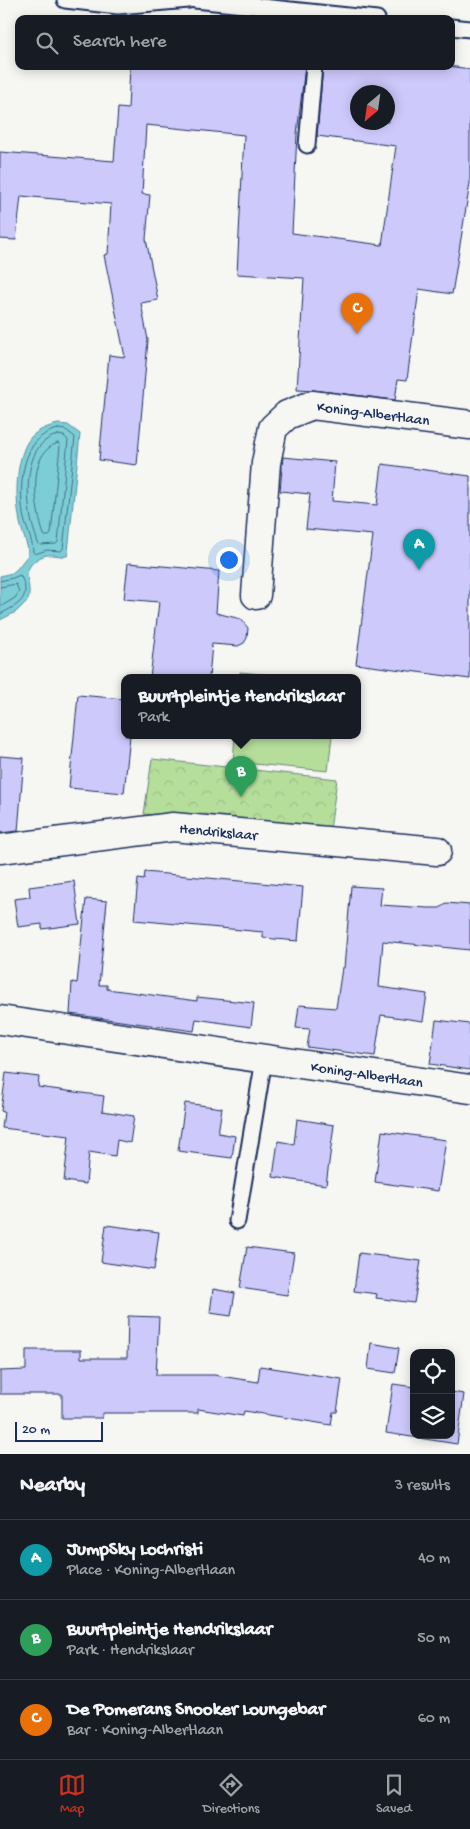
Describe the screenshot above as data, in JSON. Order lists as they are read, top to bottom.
{
  "streets": {
    "street": ["Koning-Albertlaan", "Hendrikslaar"]
  },
  "scale_bar": "20 m",
  "north": "bottom left",
  "page": {
    "search": "Search here",
    "pins": ["C", "A", "B"],
    "popup": ["Buurtpleintje Hendrikslaar", "Park"],
    "scale": "20 m",
    "heading": ["Nearby", "3 results"],
    "list": [
      {
        "mark": "A",
        "name": "JumpSky Lochristi",
        "note": "Place · Koning-Albertlaan",
        "value": "40 m"
      },
      {
        "mark": "B",
        "name": "Buurtpleintje Hendrikslaar",
        "note": "Park · Hendrikslaar",
        "value": "50 m"
      },
      {
        "mark": "C",
        "name": "De Pomerans Snooker Loungebar",
        "note": "Bar · Koning-Albertlaan",
        "value": "60 m"
      }
    ],
    "nav": ["Map", "Directions", "Saved"]
  }
}
